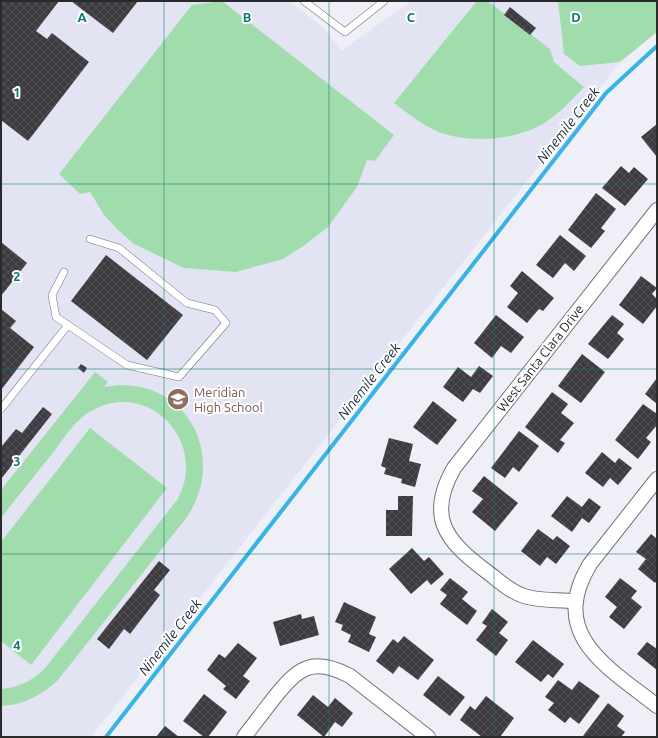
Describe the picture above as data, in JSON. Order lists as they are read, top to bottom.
{
  "streets": {
    "street": ["West Santa Clara Drive"]
  },
  "water": ["Ninemile Creek"],
  "places": {
    "school or university": ["Meridian High School"]
  },
  "grid": {
    "columns": [
      "A",
      "B",
      "C",
      "D"
    ],
    "rows": [
      "1",
      "2",
      "3",
      "4"
    ]
  }
}
